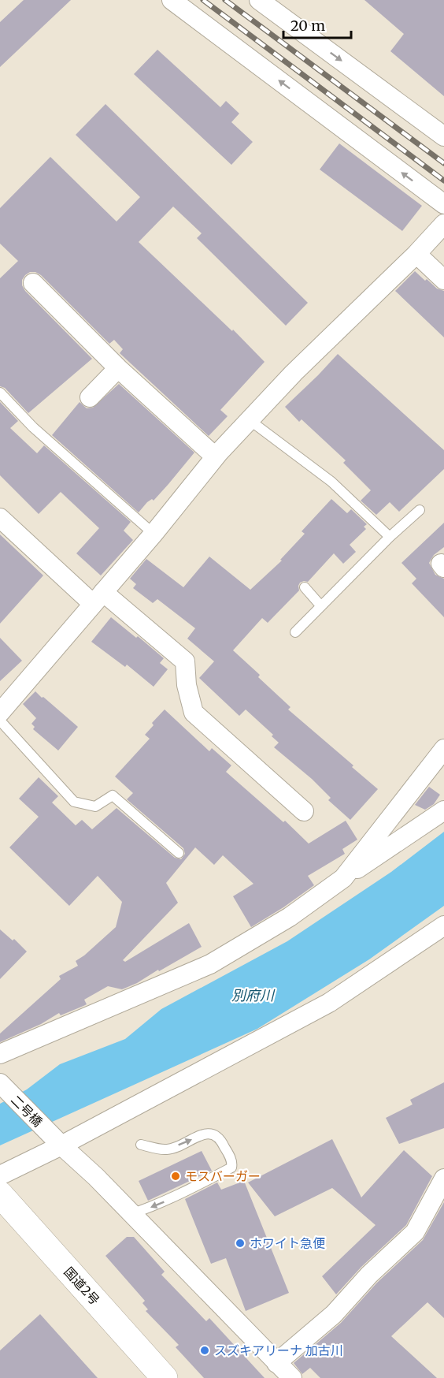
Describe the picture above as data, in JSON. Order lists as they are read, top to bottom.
{
  "streets": {
    "highway": ["国道2号"],
    "street": ["二号橋"]
  },
  "water": ["別府川"],
  "places": ["モスバーガー", "ホワイト急便", "スズキアリーナ 加古川"],
  "scale_bar": "20 m"
}
